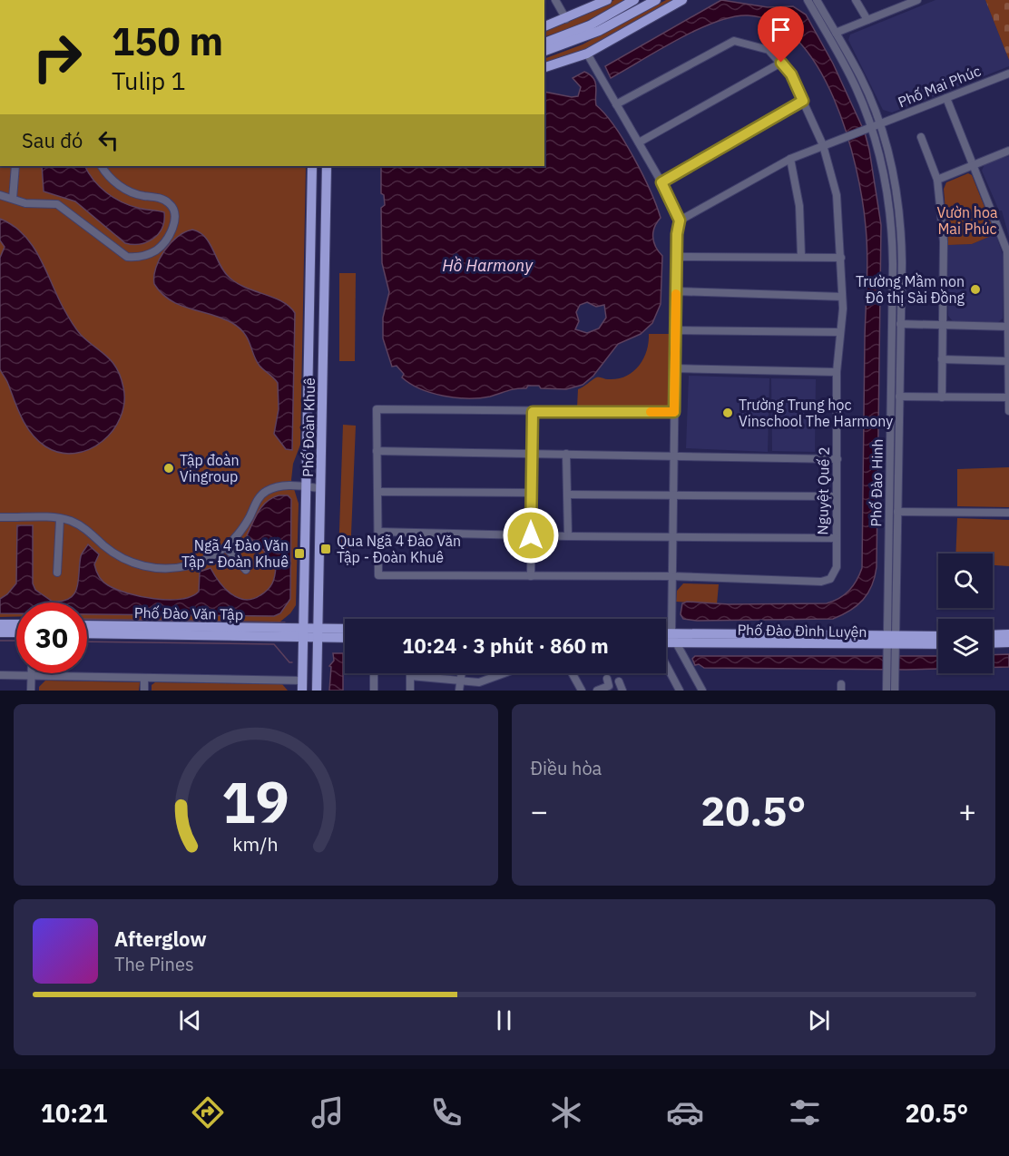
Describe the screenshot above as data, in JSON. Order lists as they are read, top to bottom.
{
  "streets": {
    "main road": ["Phố Đoàn Khuê", "Phố Đào Văn Tập", "Phố Đào Đình Luyện"],
    "street": ["Phố Mai Phúc", "Phố Đào Hinh", "Nguyệt Quế 2"]
  },
  "crossings": [
    ["Phố Mai Phúc", "Phố Đào Hinh"],
    ["Phố Mai Phúc", "Nguyệt Quế 2"],
    ["Phố Đoàn Khuê", "Phố Đào Văn Tập"],
    ["Phố Đào Hinh", "Phố Đào Đình Luyện"]
  ],
  "water": ["Hồ Harmony"],
  "parks": ["Vườn hoa Mai Phúc"],
  "places": {
    "other": ["Trường Mầm non Đô thị Sài Đồng", "Trường Trung học Vinschool The Harmony", "Tập đoàn Vingroup"],
    "transit": ["Qua Ngã 4 Đào Văn Tập - Đoàn Khuê", "Ngã 4 Đào Văn Tập - Đoàn Khuê"]
  },
  "page": {
    "turn": ["150 m", "Tulip 1"],
    "then": "Sau đó",
    "limit": "30",
    "trip": "10:24 · 3 phút · 860 m",
    "tile": "Điều hòa",
    "heat": ["−", "20.5°", "+"],
    "song": ["Afterglow", "The Pines"],
    "tabs": ["10:21", "20.5°"],
    "gauge": ["19", "km/h"]
  }
}
